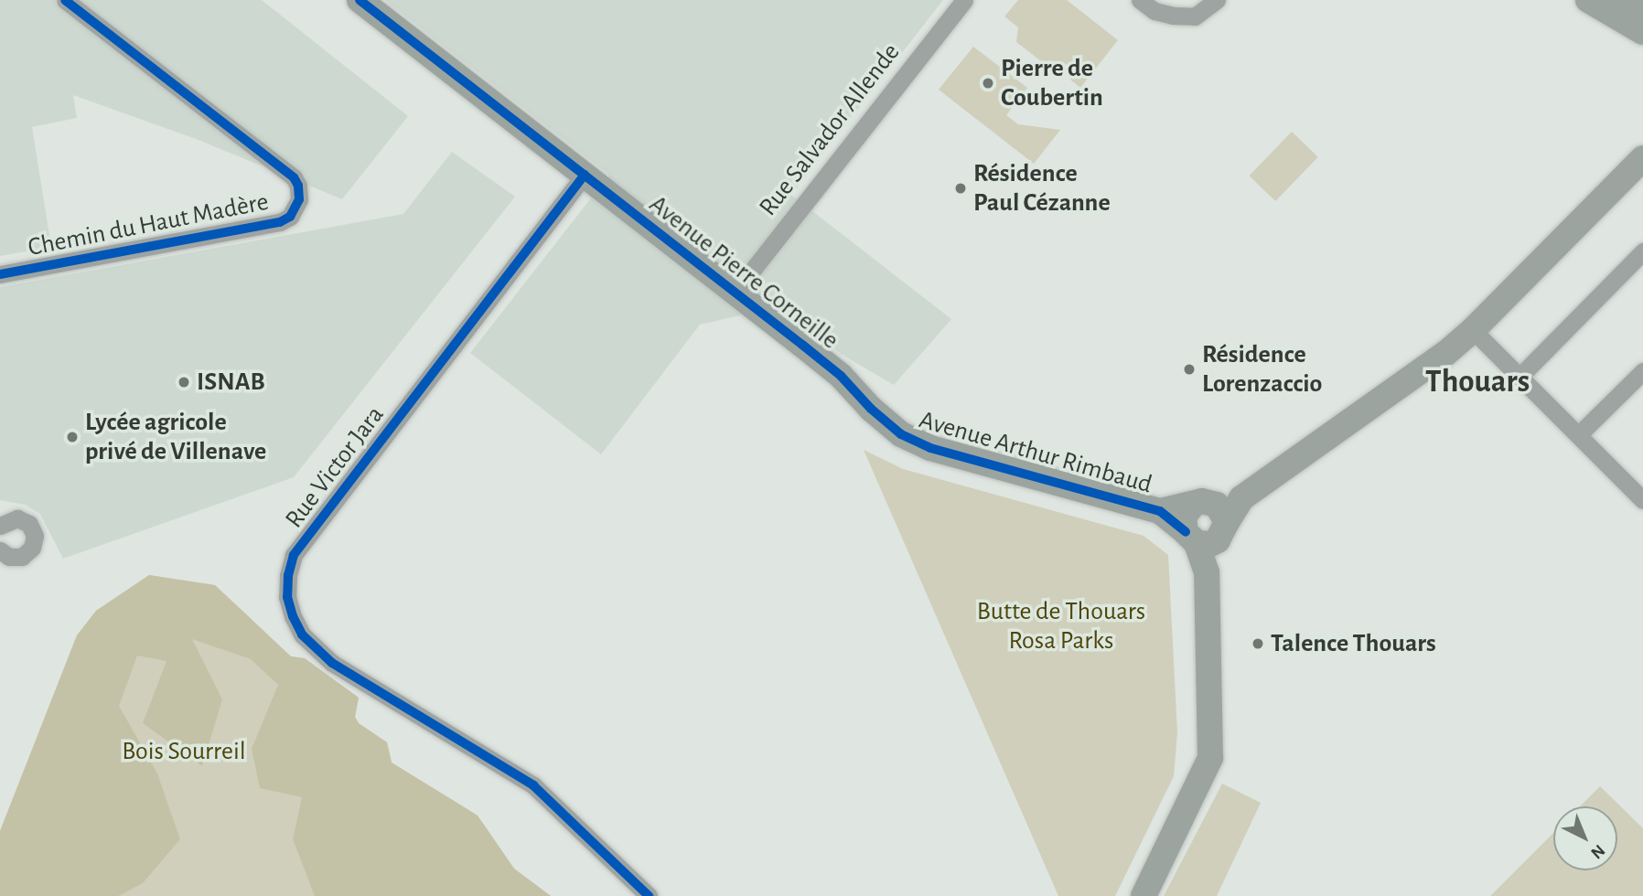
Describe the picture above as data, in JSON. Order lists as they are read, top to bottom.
{
  "streets": {
    "street": [
      "Rue Salvador Allende",
      "Chemin du Haut Madère",
      "Avenue Pierre Corneille",
      "Avenue Arthur Rimbaud",
      "Rue Victor Jara"
    ]
  },
  "crossings": [
    ["Rue Salvador Allende", "Avenue Pierre Corneille"],
    ["Avenue Pierre Corneille", "Avenue Arthur Rimbaud"],
    ["Avenue Pierre Corneille", "Rue Victor Jara"]
  ],
  "districts": ["Thouars"],
  "parks": ["Butte de Thouars Rosa Parks", "Bois Sourreil"],
  "places": [
    "Pierre de Coubertin",
    "Résidence Paul Cézanne",
    "Résidence Lorenzaccio",
    "ISNAB",
    "Lycée agricole privé de Villenave",
    "Talence Thouars"
  ],
  "north": "bottom right"
}
